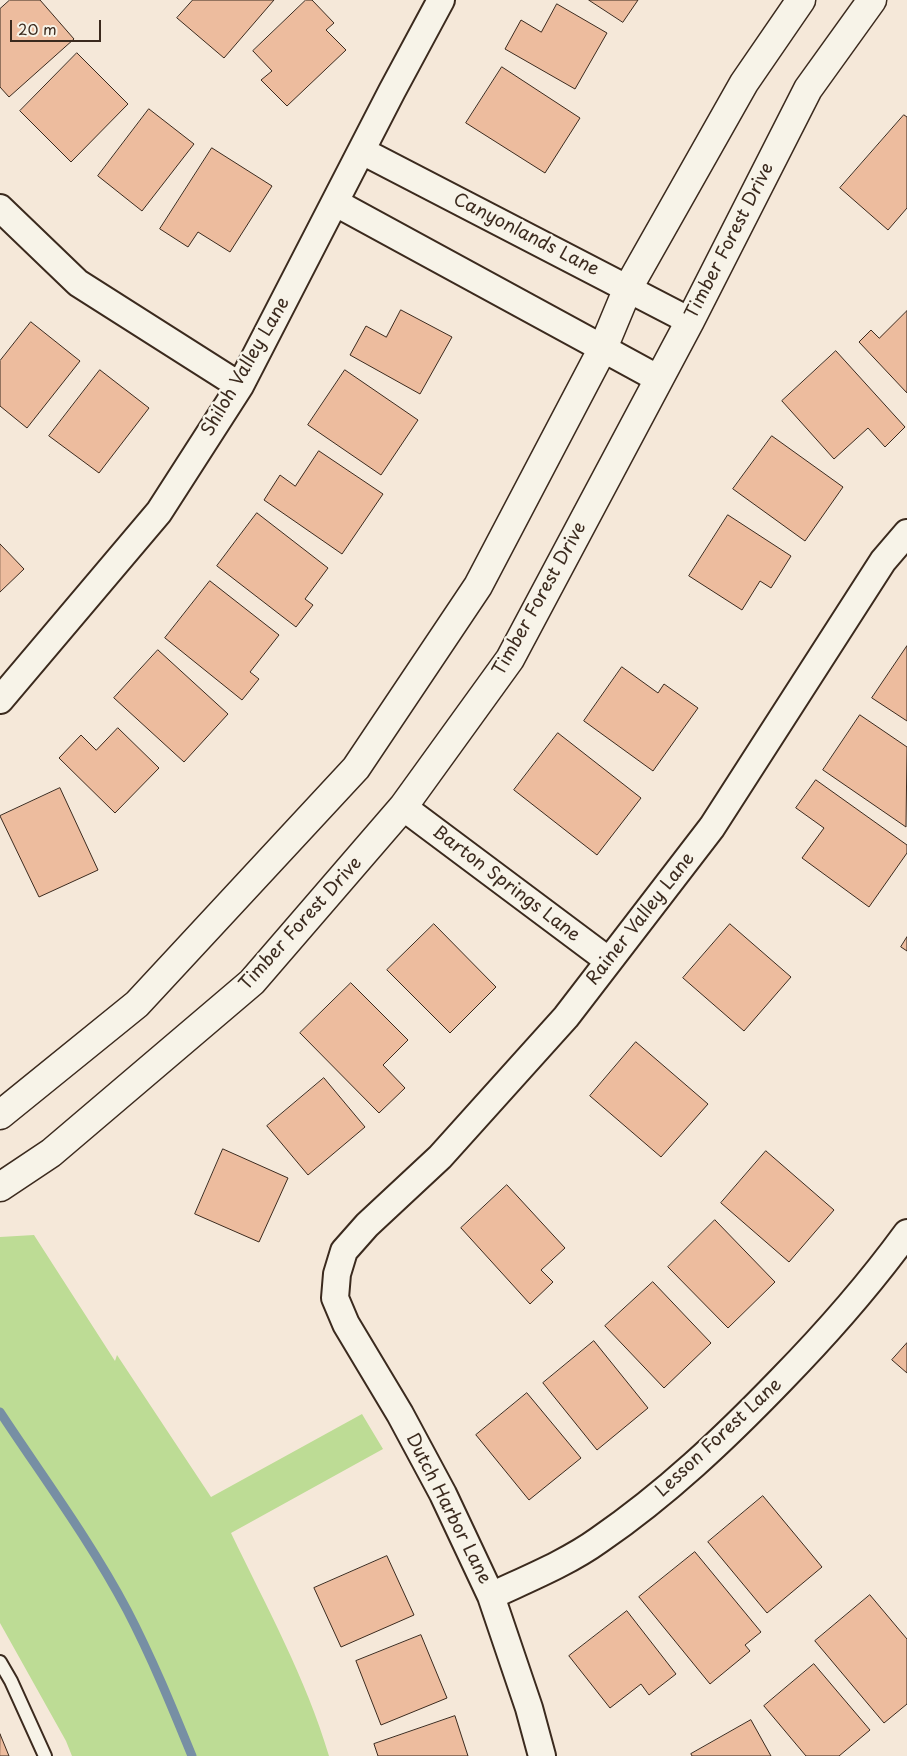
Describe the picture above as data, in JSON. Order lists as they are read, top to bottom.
{
  "streets": {
    "main road": ["Timber Forest Drive"],
    "street": [
      "Canyonlands Lane",
      "Shiloh Valley Lane",
      "Barton Springs Lane",
      "Rainer Valley Lane",
      "Lesson Forest Lane",
      "Dutch Harbor Lane"
    ]
  },
  "crossings": [
    ["Canyonlands Lane", "Timber Forest Drive"],
    ["Canyonlands Lane", "Shiloh Valley Lane"],
    ["Timber Forest Drive", "Barton Springs Lane"],
    ["Barton Springs Lane", "Rainer Valley Lane"],
    ["Rainer Valley Lane", "Dutch Harbor Lane"],
    ["Lesson Forest Lane", "Dutch Harbor Lane"]
  ],
  "scale_bar": "20 m"
}
